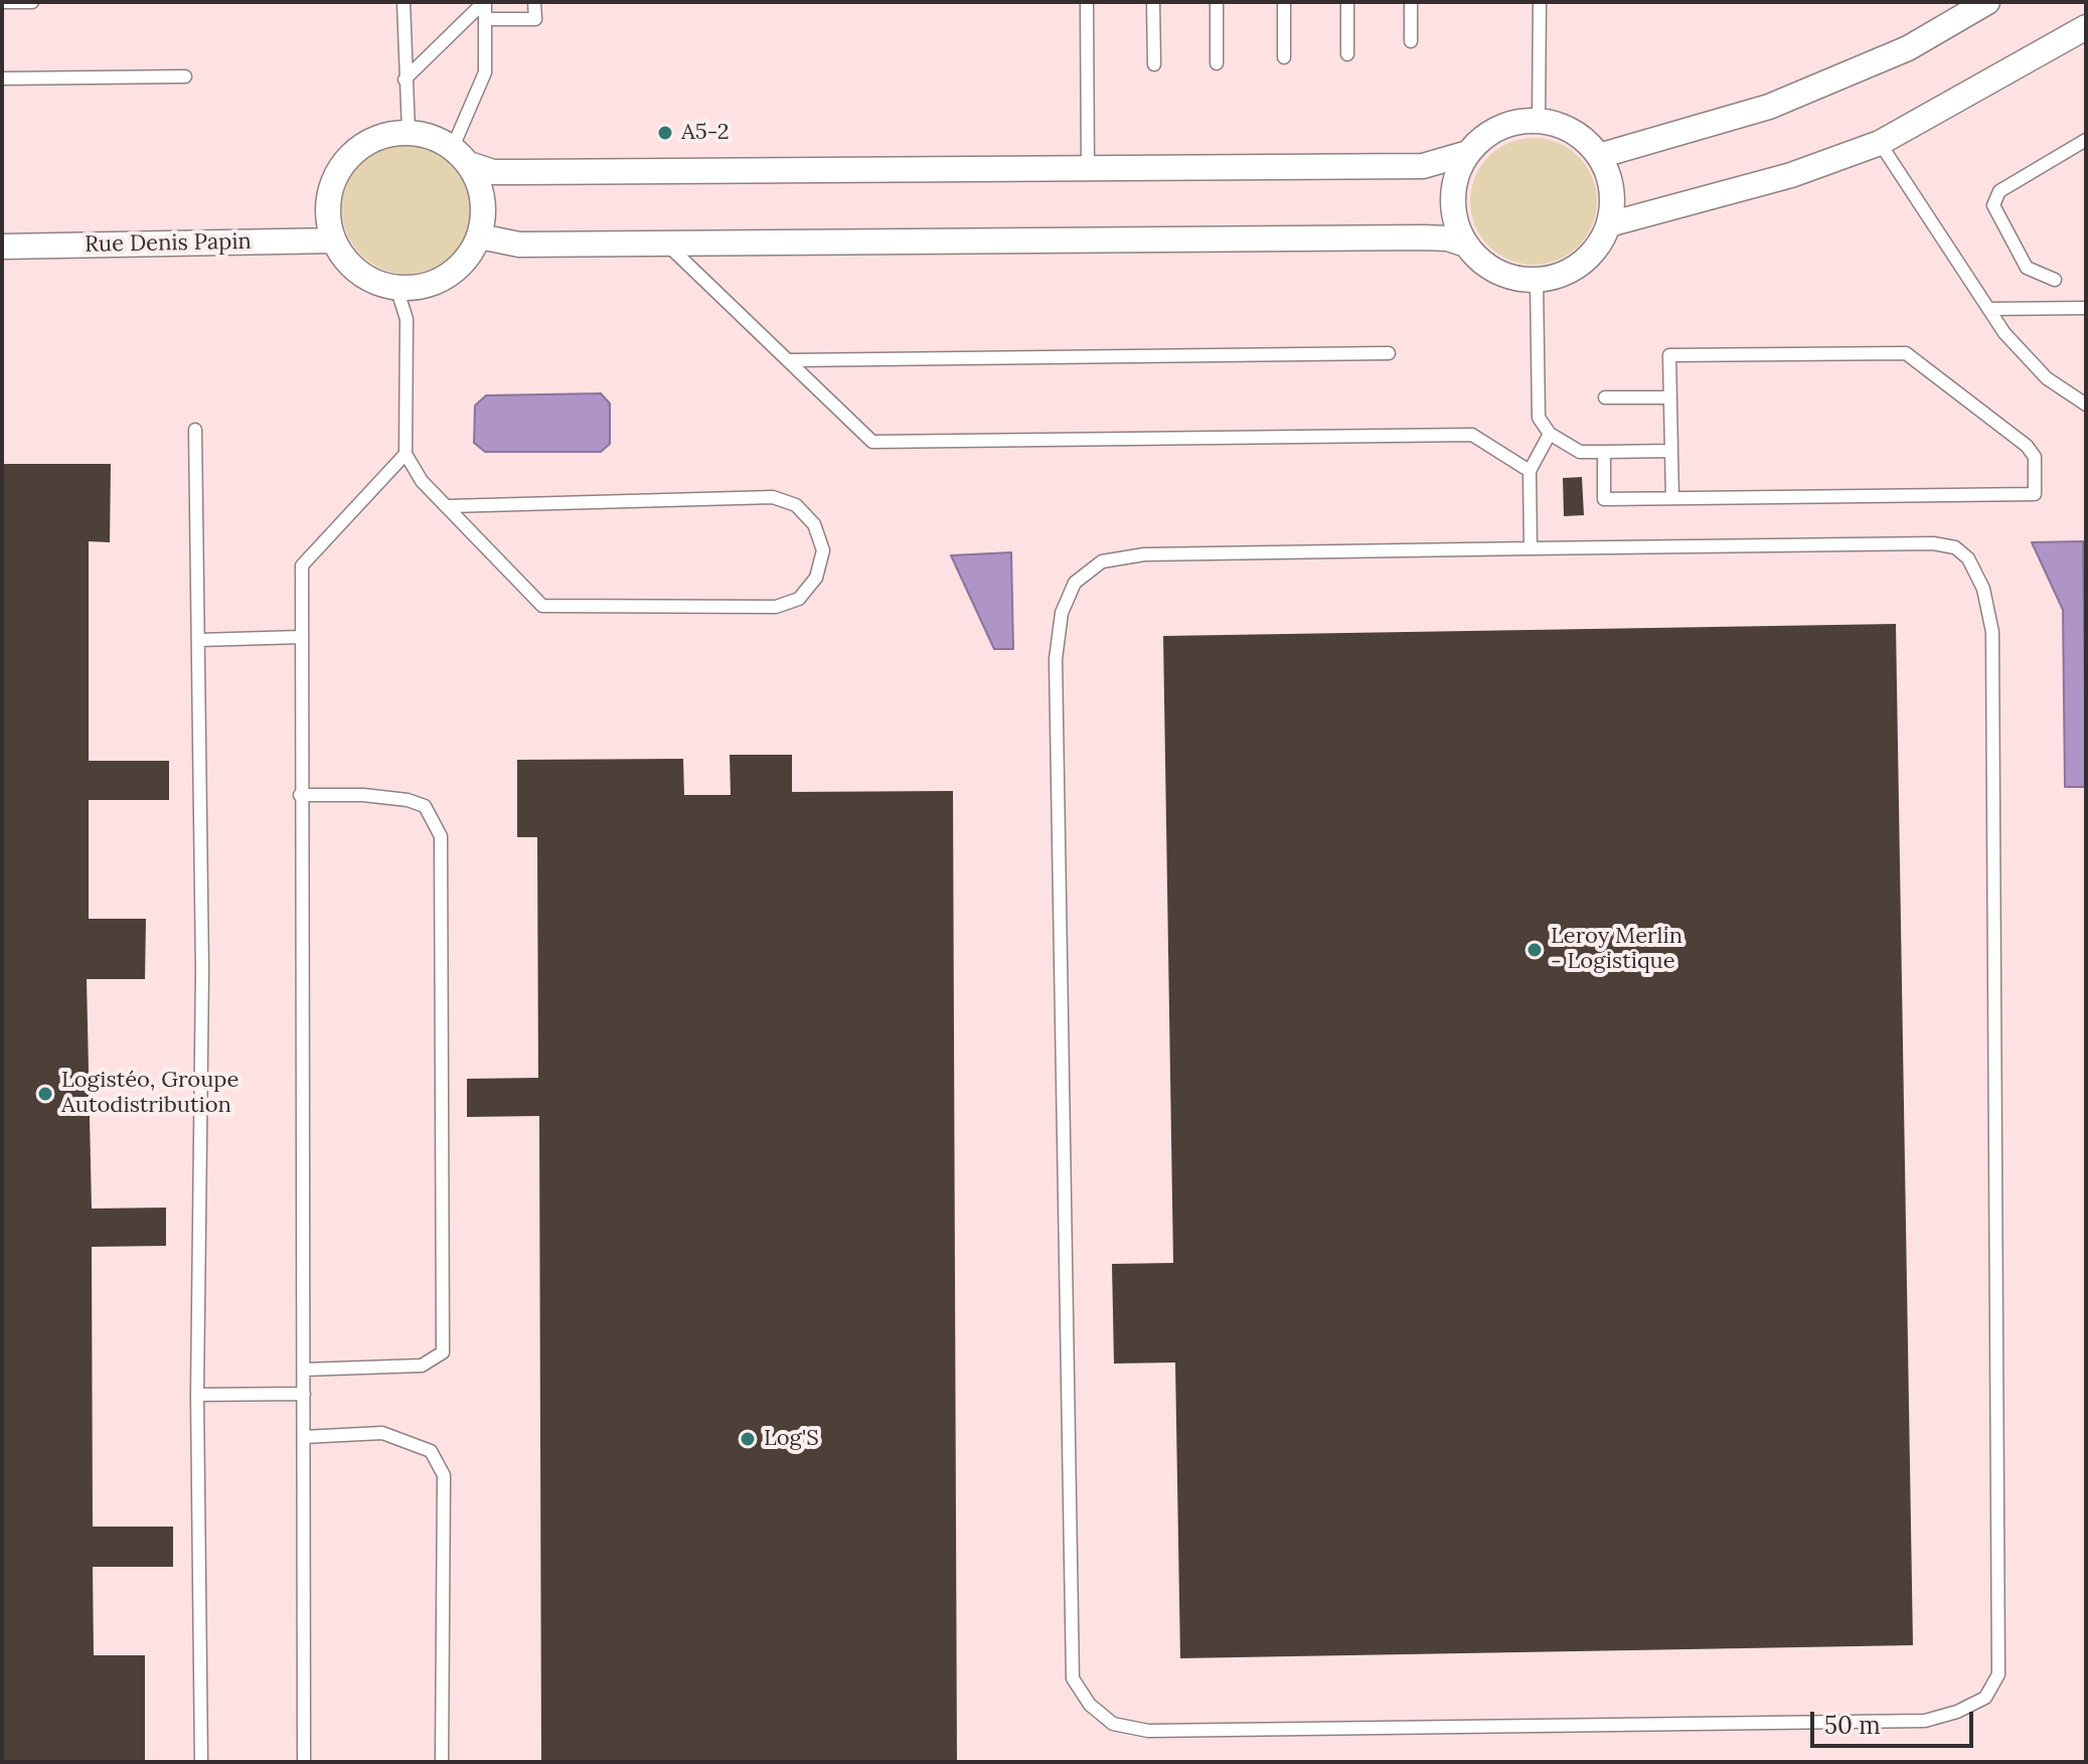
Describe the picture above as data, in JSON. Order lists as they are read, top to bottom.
{
  "streets": {
    "street": ["Rue Denis Papin"]
  },
  "places": [
    "A5-2",
    "Leroy Merlin - Logistique",
    "Logistéo, Groupe Autodistribution",
    "Log'S"
  ],
  "scale_bar": "50 m"
}
